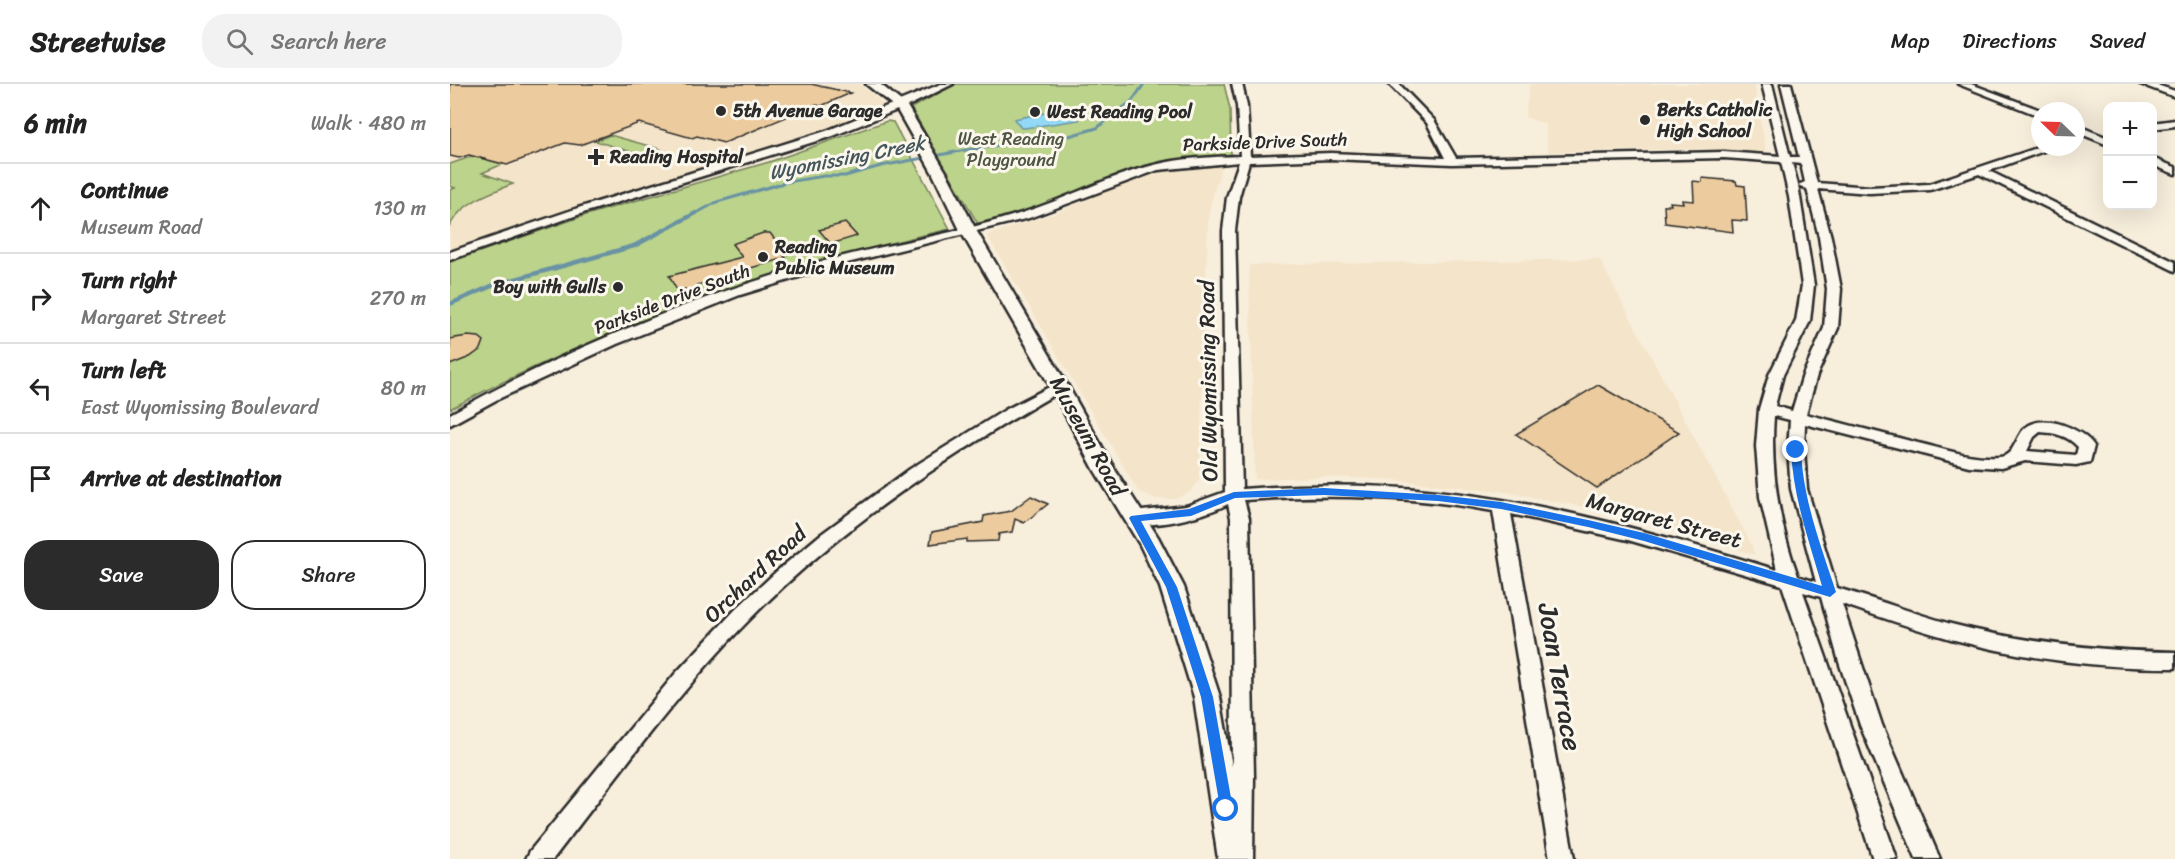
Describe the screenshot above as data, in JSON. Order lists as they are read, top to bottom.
{
  "streets": {
    "main road": ["Museum Road"],
    "street": [
      "Parkside Drive South",
      "Old Wyomissing Road",
      "Margaret Street",
      "Orchard Road",
      "Joan Terrace"
    ]
  },
  "crossings": [
    ["Parkside Drive South", "Old Wyomissing Road"],
    ["Parkside Drive South", "Museum Road"],
    ["Old Wyomissing Road", "Margaret Street"],
    ["Museum Road", "Margaret Street"],
    ["Museum Road", "Orchard Road"],
    ["Margaret Street", "Joan Terrace"]
  ],
  "water": ["Wyomissing Creek"],
  "parks": ["West Reading Playground"],
  "places": {
    "other": [
      "5th Avenue Garage",
      "West Reading Pool",
      "Berks Catholic High School",
      "Reading Public Museum",
      "Boy with Gulls"
    ],
    "health": ["Reading Hospital"]
  },
  "north": "top left",
  "page": {
    "header": "Streetwise",
    "search": "Search here",
    "nav": ["Map", "Directions", "Saved"],
    "heading": ["6 min", "Walk · 480 m"],
    "map_buttons": ["+", "−"],
    "list": [
      ["Continue", "Museum Road", "130 m"],
      ["Turn right", "Margaret Street", "270 m"],
      ["Turn left", "East Wyomissing Boulevard", "80 m"],
      "Arrive at destination"
    ],
    "buttons": ["Save", "Share"]
  }
}
